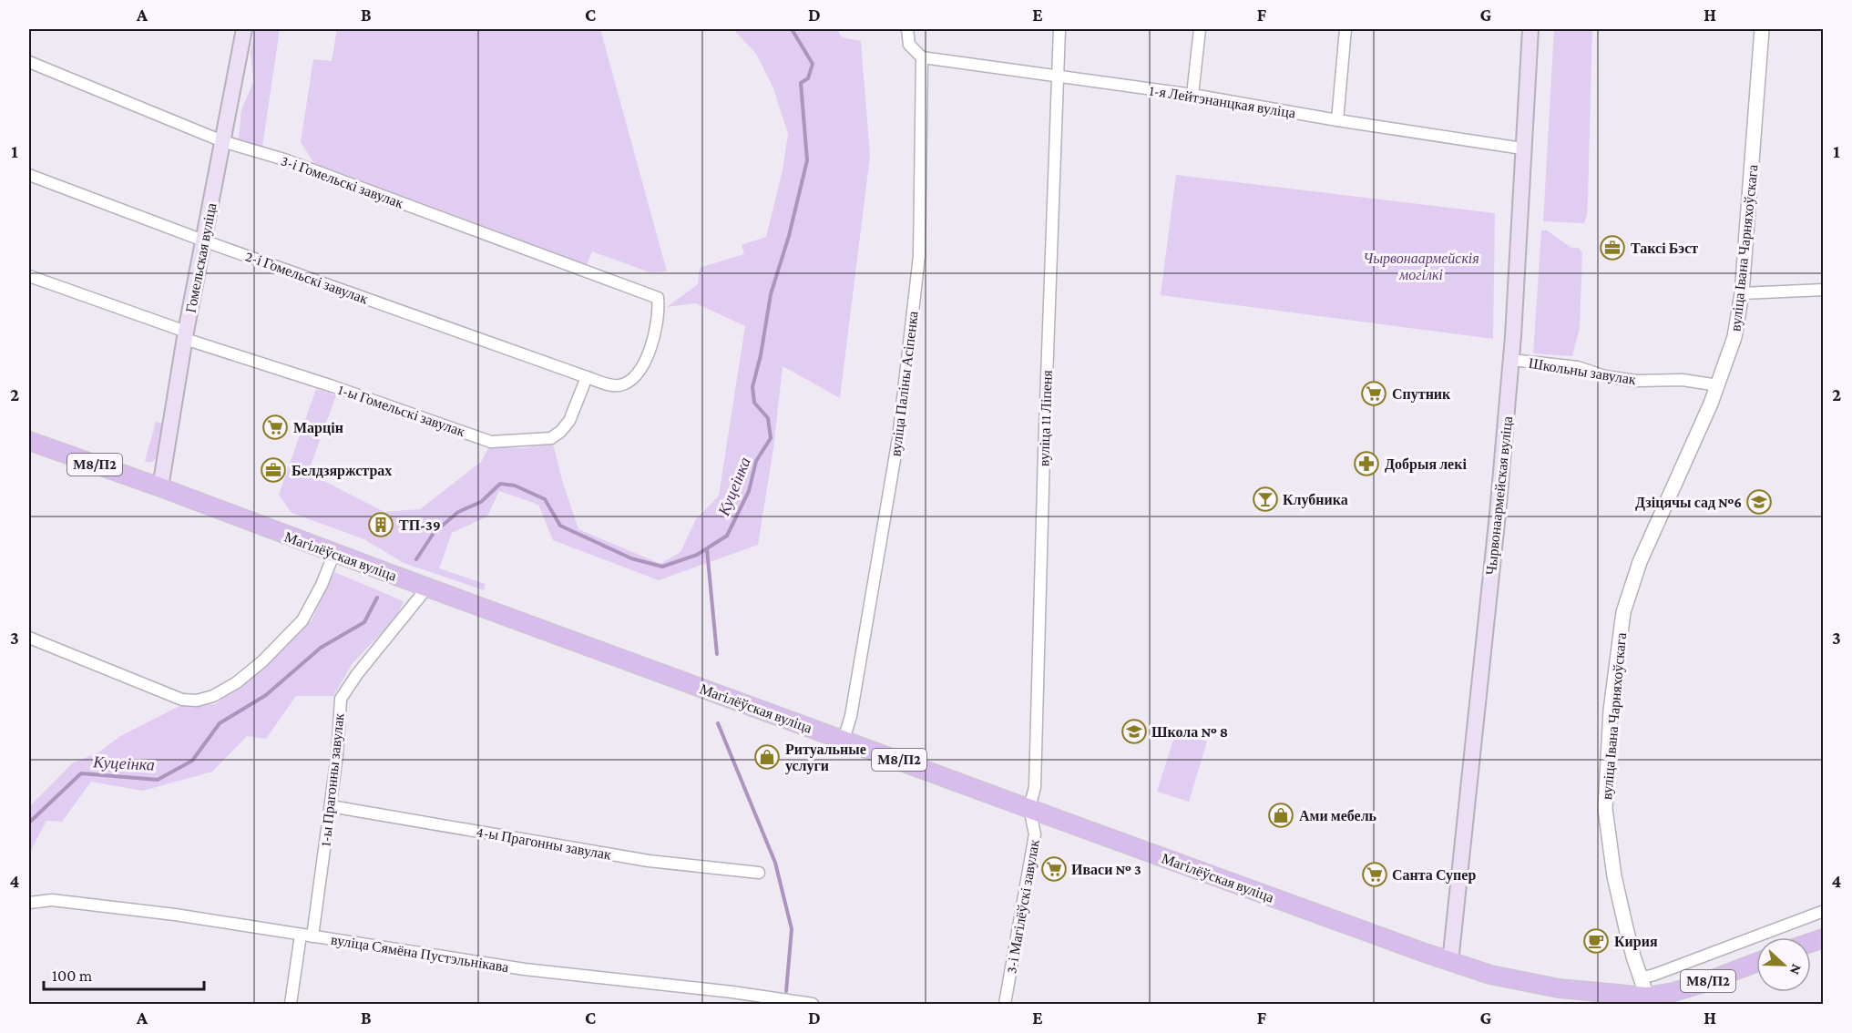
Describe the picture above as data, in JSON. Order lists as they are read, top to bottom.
{
  "streets": {
    "main road": [
      "Гомельская вуліца",
      "М8/П2",
      "Чырвонаармейская вуліца",
      "Магілёўская вуліца"
    ],
    "street": [
      "1-я Лейтэнанцкая вуліца",
      "3-і Гомельскі завулак",
      "вуліца Івана Чарняхоўскага",
      "2-і Гомельскі завулак",
      "Школьны завулак",
      "вуліца Паліны Асіпенка",
      "1-ы Гомельскі завулак",
      "вуліца 11 Ліпеня",
      "1-ы Прагонны завулак",
      "4-ы Прагонны завулак",
      "3-і Магілёўскі завулак",
      "вуліца Сямёна Пустэльнікава"
    ]
  },
  "crossings": [
    ["1-я Лейтэнанцкая вуліца", "вуліца Паліны Асіпенка"],
    ["1-я Лейтэнанцкая вуліца", "вуліца 11 Ліпеня"],
    ["1-я Лейтэнанцкая вуліца", "Чырвонаармейская вуліца"],
    ["3-і Гомельскі завулак", "Гомельская вуліца"],
    ["3-і Гомельскі завулак", "2-і Гомельскі завулак"],
    ["вуліца Івана Чарняхоўскага", "Школьны завулак"],
    ["вуліца Івана Чарняхоўскага", "М8/П2"],
    ["вуліца Івана Чарняхоўскага", "Магілёўская вуліца"],
    ["Гомельская вуліца", "2-і Гомельскі завулак"],
    ["Гомельская вуліца", "1-ы Гомельскі завулак"],
    ["Гомельская вуліца", "Магілёўская вуліца"],
    ["2-і Гомельскі завулак", "1-ы Гомельскі завулак"],
    ["Школьны завулак", "Чырвонаармейская вуліца"],
    ["вуліца Паліны Асіпенка", "Магілёўская вуліца"],
    ["вуліца 11 Ліпеня", "Магілёўская вуліца"],
    ["вуліца 11 Ліпеня", "3-і Магілёўскі завулак"],
    ["М8/П2", "Магілёўская вуліца"],
    ["Чырвонаармейская вуліца", "Магілёўская вуліца"],
    ["Магілёўская вуліца", "1-ы Прагонны завулак"],
    ["Магілёўская вуліца", "3-і Магілёўскі завулак"],
    ["1-ы Прагонны завулак", "4-ы Прагонны завулак"],
    ["1-ы Прагонны завулак", "вуліца Сямёна Пустэльнікава"]
  ],
  "water": ["Куцеінка"],
  "parks": ["Чырвонаармейскія могілкі"],
  "places": {
    "office": ["Таксі Бэст", "Белдзяржстрах"],
    "supermarket": [
      "Спутник",
      "Марцін",
      "Иваси № 3",
      "Санта Супер"
    ],
    "pharmacy": ["Добрыя лекі"],
    "bar": ["Клубника"],
    "school or university": ["Дзіцячы сад №6", "Школа № 8"],
    "building": ["ТП-39"],
    "shop": ["Ритуальные услуги", "Ами мебель"],
    "cafe": ["Кирия"]
  },
  "scale_bar": "100 m",
  "north": "right",
  "grid": {
    "columns": [
      "A",
      "B",
      "C",
      "D",
      "E",
      "F",
      "G",
      "H"
    ],
    "rows": [
      "1",
      "2",
      "3",
      "4"
    ]
  }
}
